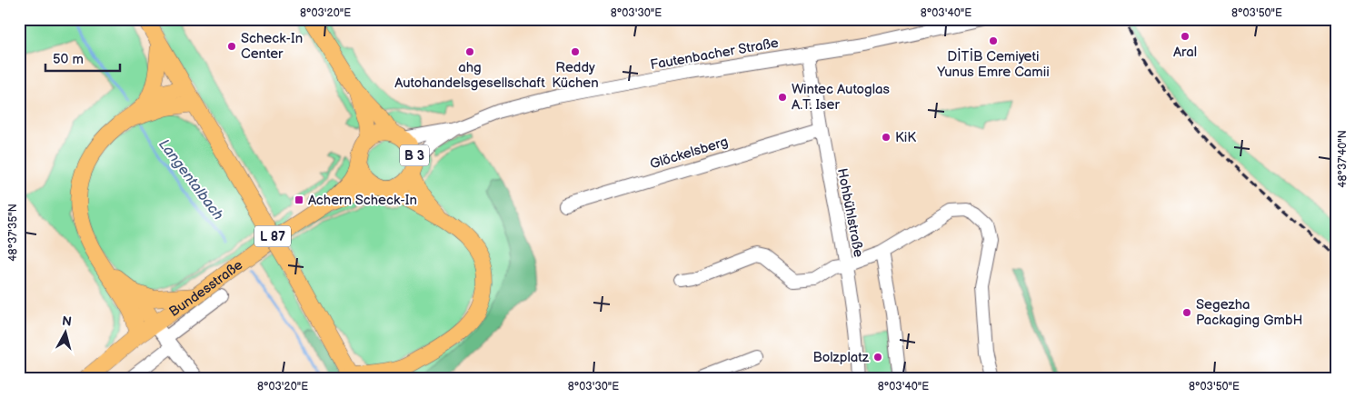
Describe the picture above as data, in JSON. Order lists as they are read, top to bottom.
{
  "streets": {
    "main road": ["B 3", "L 87", "Bundesstraße"],
    "street": ["Fautenbacher Straße", "Glöckelsberg", "Hohbühlstraße"]
  },
  "crossings": [
    ["Fautenbacher Straße", "B 3"],
    ["Fautenbacher Straße", "Hohbühlstraße"],
    ["Glöckelsberg", "Hohbühlstraße"],
    ["B 3", "Bundesstraße"]
  ],
  "water": ["Langentalbach"],
  "places": {
    "other": [
      "Aral",
      "DİTİB Cemiyeti Yunus Emre Camii",
      "Scheck-In Center",
      "ahg Autohandelsgesellschaft",
      "Reddy Küchen",
      "Wintec Autoglas A.T. Iser",
      "KiK",
      "Segezha Packaging GmbH",
      "Bolzplatz"
    ],
    "transit": ["Achern Scheck-In"]
  },
  "scale_bar": "50 m",
  "north": "top",
  "coordinates": [
    "8°03'20\"E",
    "8°03'30\"E",
    "8°03'40\"E",
    "8°03'50\"E",
    "48°37'40\"N",
    "48°37'35\"N"
  ]
}
